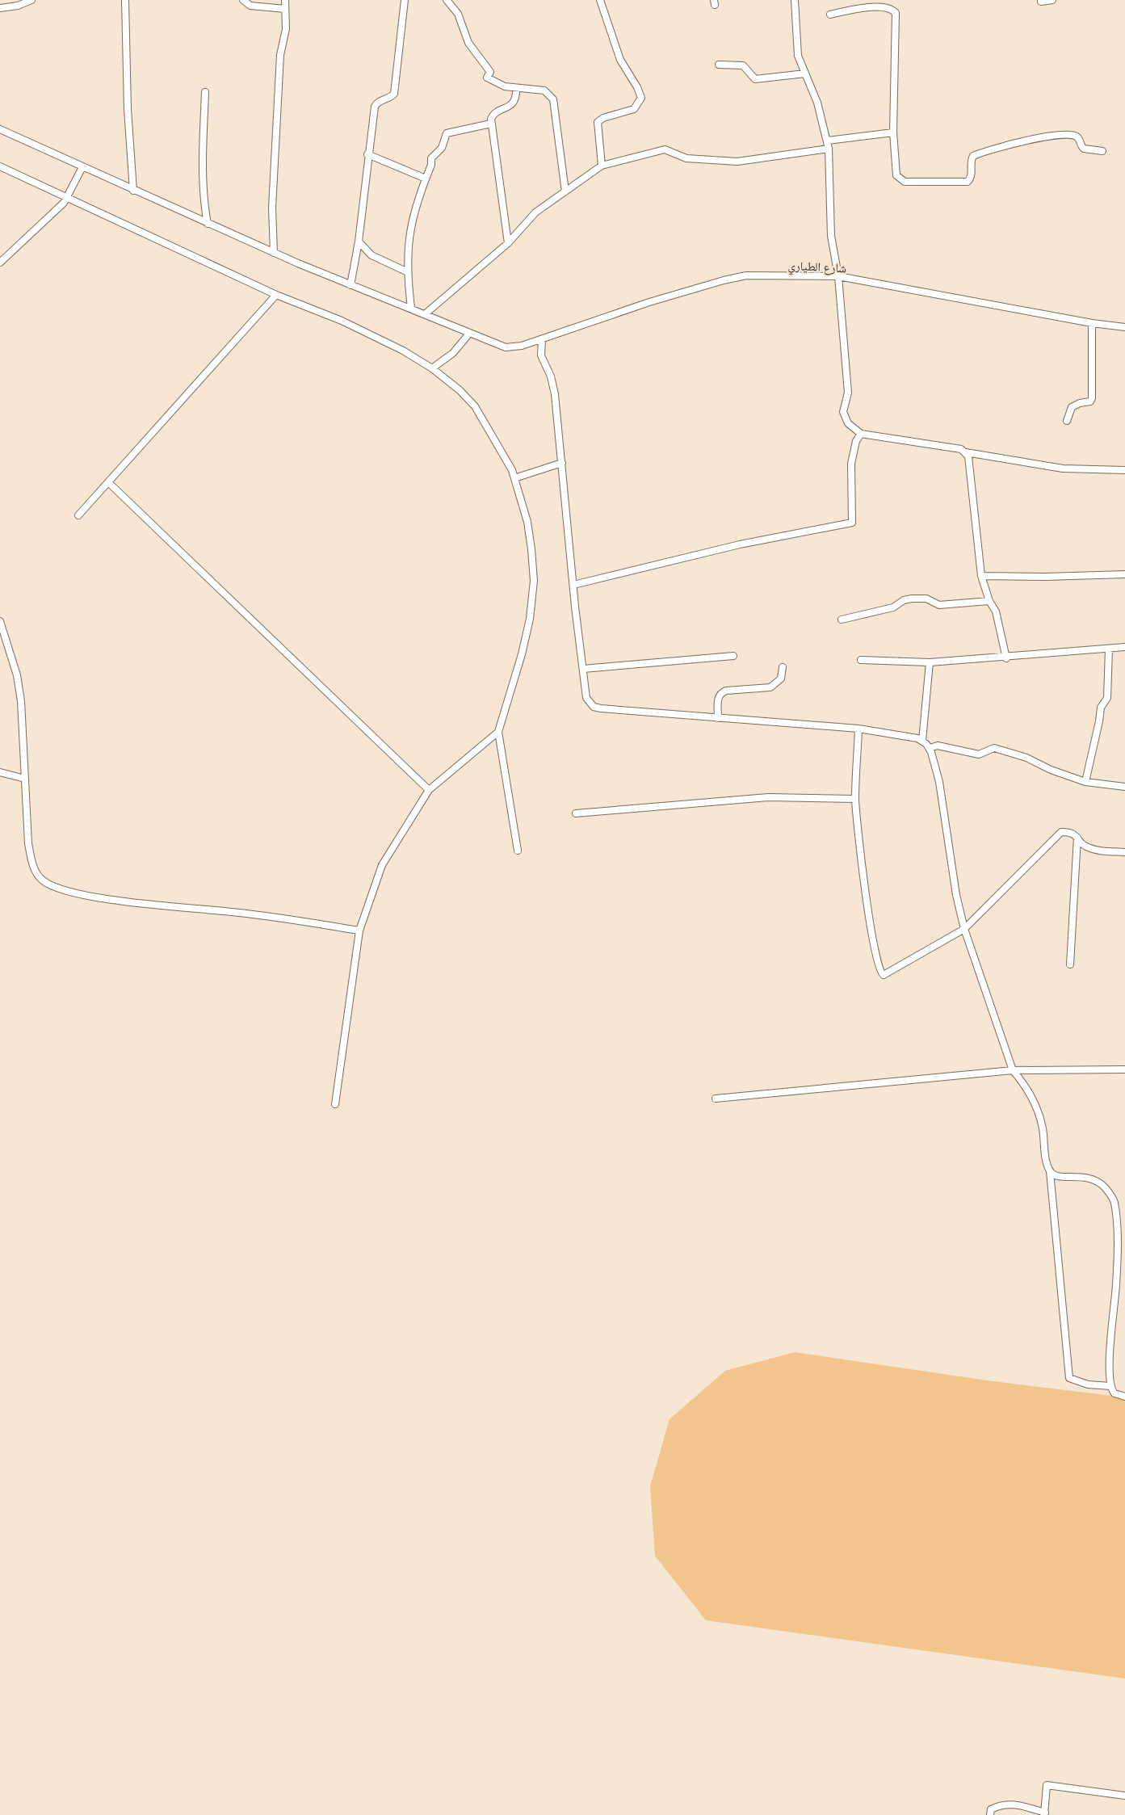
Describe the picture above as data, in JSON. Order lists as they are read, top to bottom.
{
  "streets": {
    "street": ["شارع الطياري"]
  }
}
